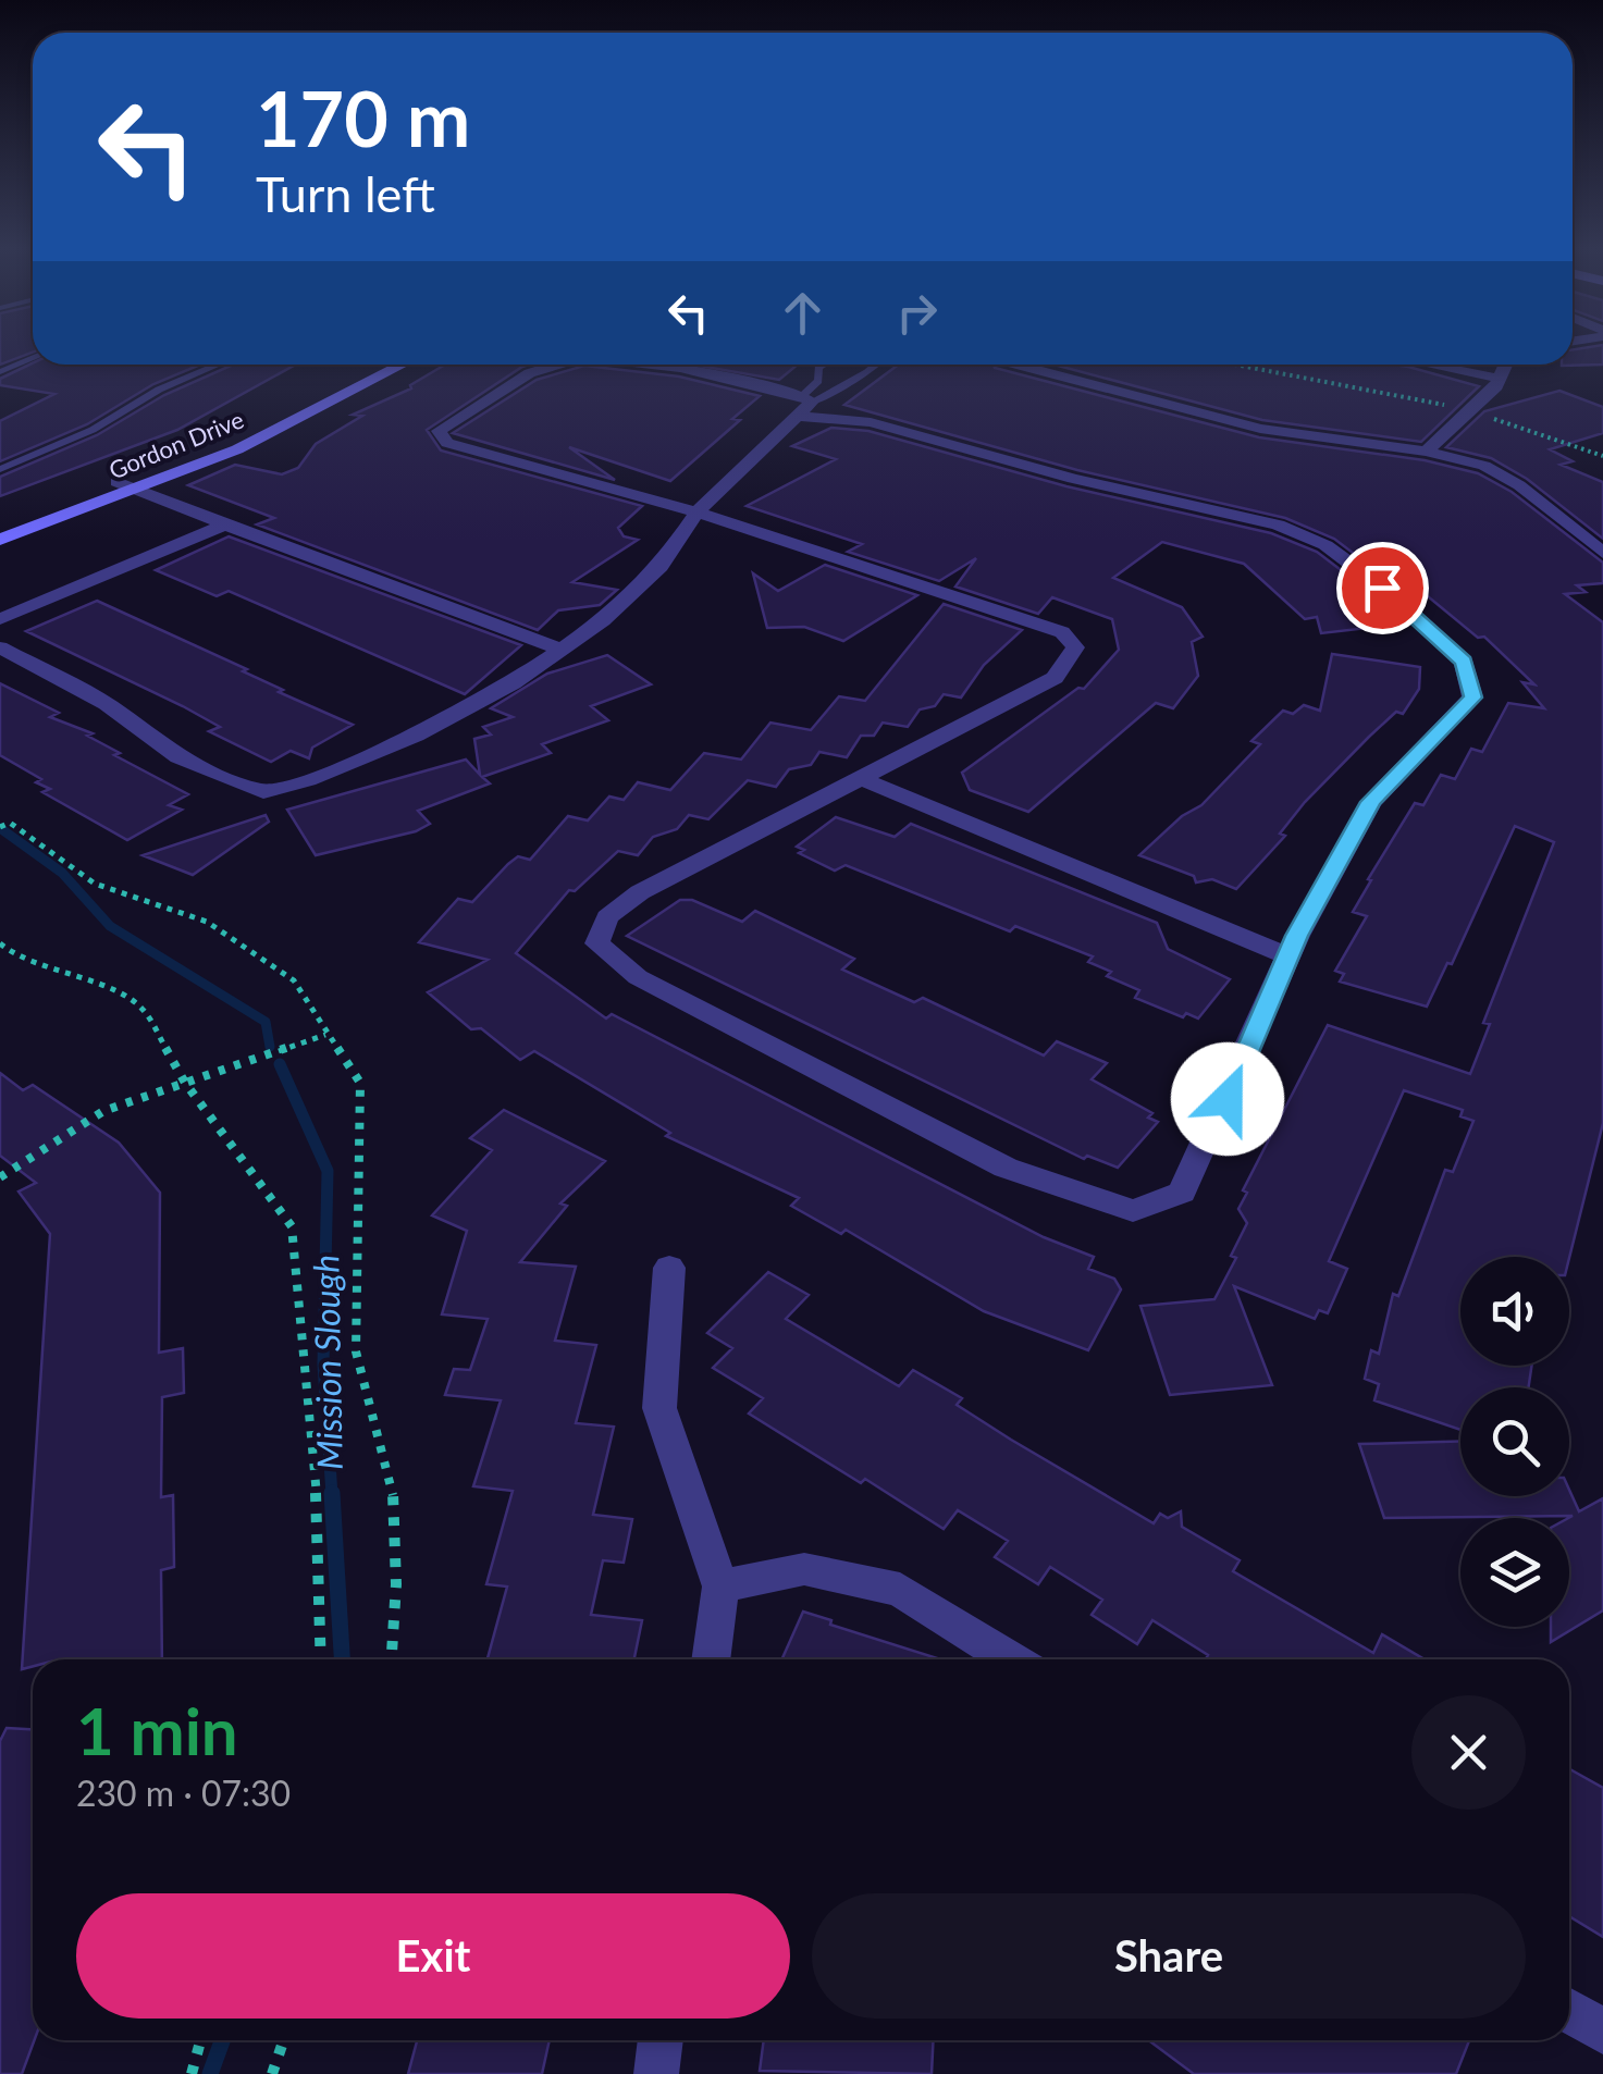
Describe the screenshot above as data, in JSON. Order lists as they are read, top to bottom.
{
  "streets": {
    "main road": ["Gordon Drive"]
  },
  "water": ["Mission Slough"],
  "page": {
    "turn": ["170 m", "Turn left"],
    "heading": ["1 min", "230 m · 07:30"],
    "buttons": ["Exit", "Share"]
  }
}
